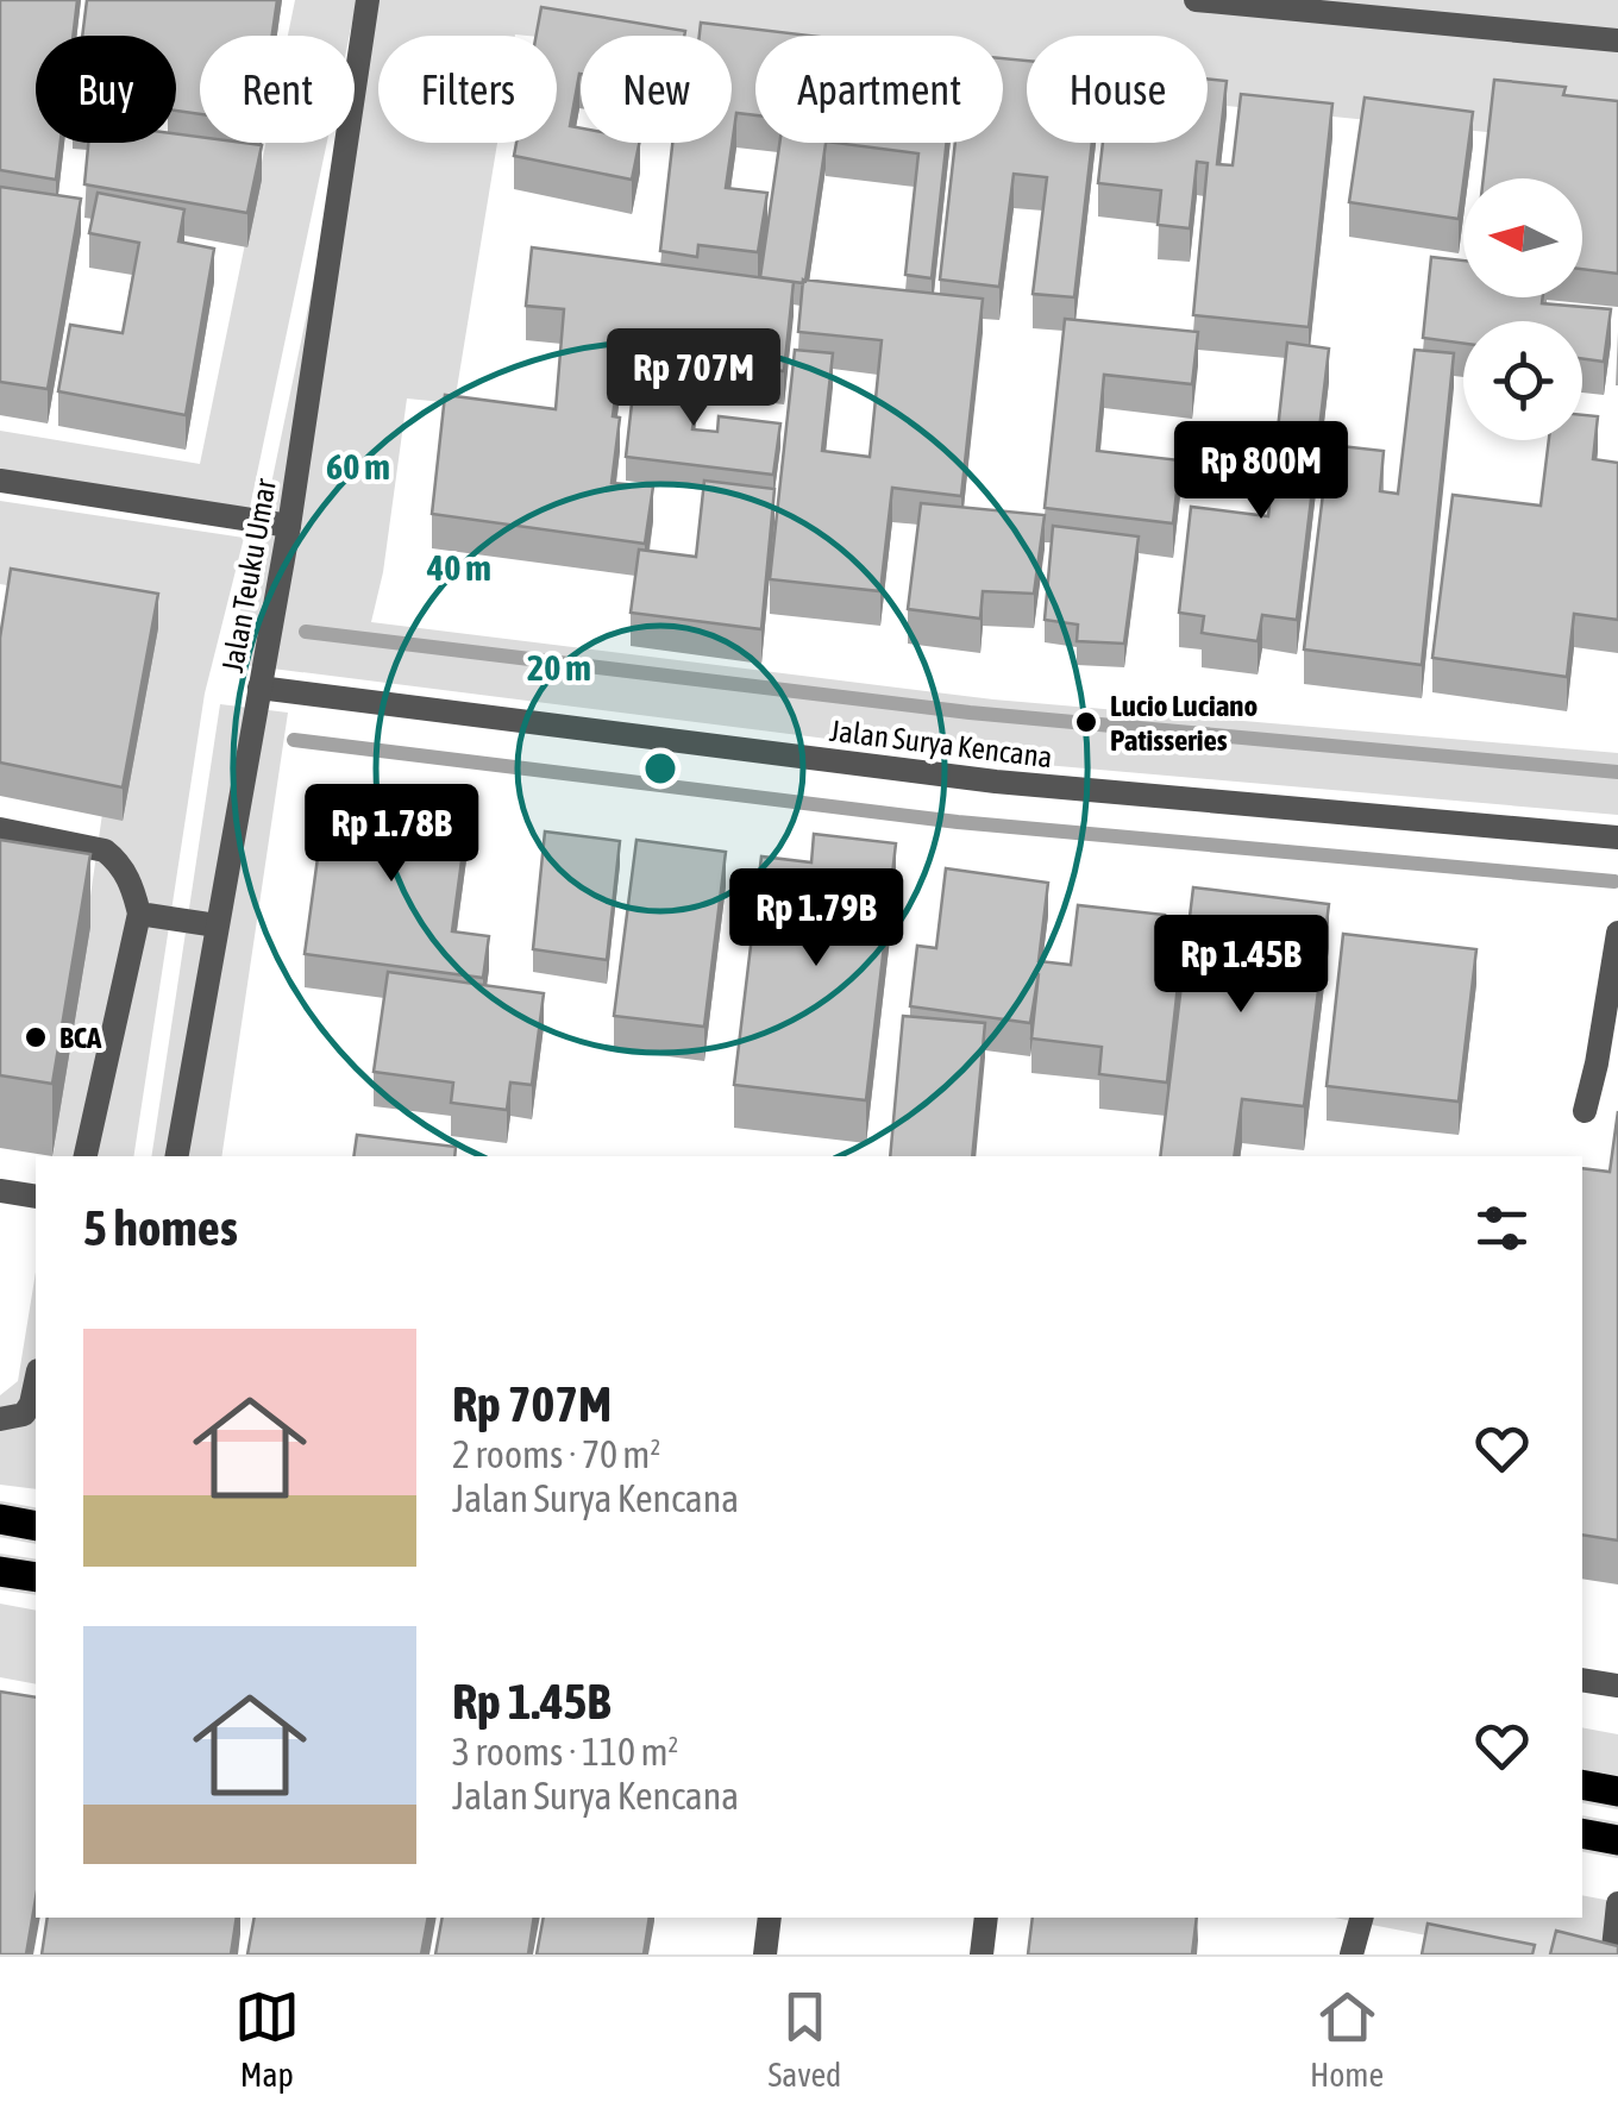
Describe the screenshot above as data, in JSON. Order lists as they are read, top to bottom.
{
  "streets": {
    "street": ["Jalan Teuku Umar", "Jalan Surya Kencana"]
  },
  "crossings": [
    ["Jalan Teuku Umar", "Jalan Surya Kencana"]
  ],
  "places": ["Lucio Luciano Patisseries", "BCA"],
  "north": "left",
  "page": {
    "chip": [
      "Buy",
      "Rent",
      "Filters",
      "New",
      "Apartment",
      "House"
    ],
    "price": [
      "Rp 707M",
      "Rp 800M",
      "Rp 1.78B",
      "Rp 1.79B",
      "Rp 1.45B"
    ],
    "heading": "5 homes",
    "list": [
      {
        "name": "Rp 707M",
        "note": "2 rooms · 70 m² · Jalan Surya Kencana"
      },
      {
        "name": "Rp 1.45B",
        "note": "3 rooms · 110 m² · Jalan Surya Kencana"
      }
    ],
    "tabs": ["Map", "Saved", "Home"]
  },
  "rings": ["60 m", "40 m", "20 m"]
}
